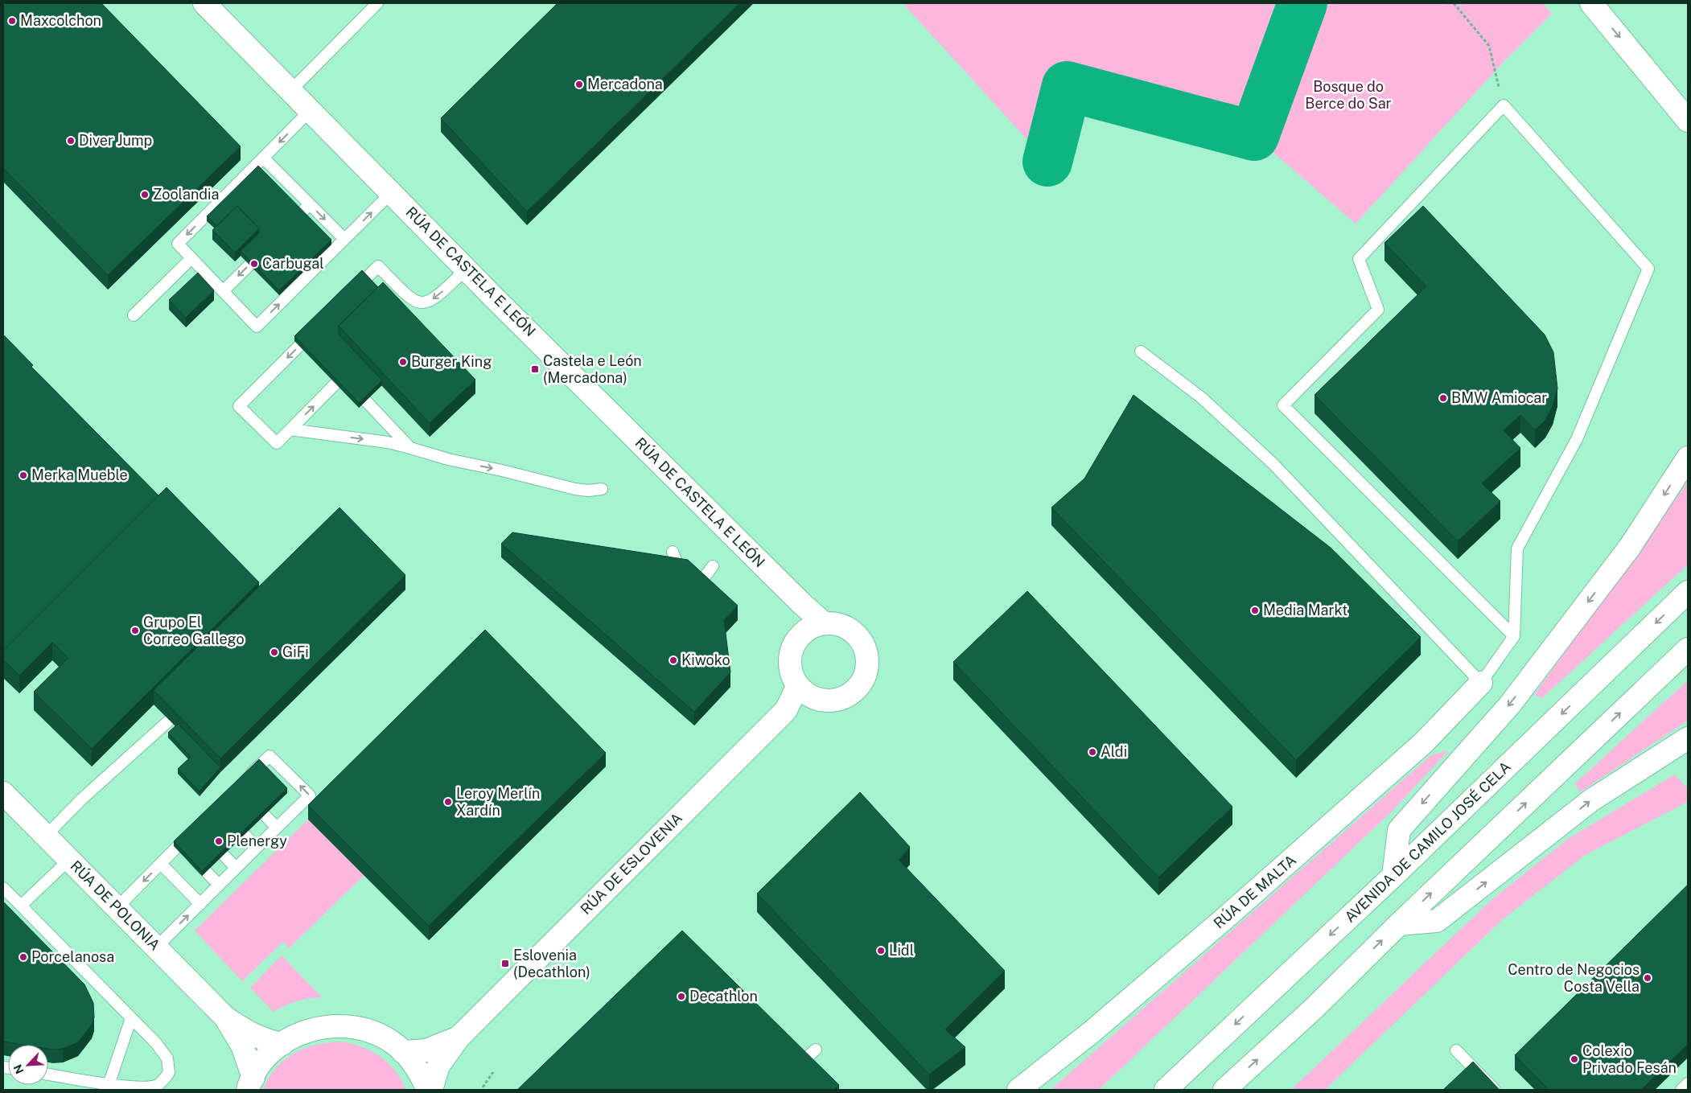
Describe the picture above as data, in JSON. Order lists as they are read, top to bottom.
{
  "streets": {
    "main road": [
      "RÚA DE CASTELA E LEÓN",
      "AVENIDA DE CAMILO JOSÉ CELA",
      "RÚA DE ESLOVENIA",
      "RÚA DE MALTA",
      "RÚA DE POLONIA"
    ]
  },
  "crossings": [
    ["RÚA DE CASTELA E LEÓN", "RÚA DE ESLOVENIA"]
  ],
  "parks": ["Bosque do Berce do Sar"],
  "places": {
    "other": [
      "Maxcolchon",
      "Mercadona",
      "Diver Jump",
      "Zoolandia",
      "Carbugal",
      "Burger King",
      "BMW Amiocar",
      "Merka Mueble",
      "Media Markt",
      "Grupo El Correo Gallego",
      "GiFi",
      "Kiwoko",
      "Aldi",
      "Leroy Merlín Xardín",
      "Plenergy",
      "Lidl",
      "Porcelanosa",
      "Centro de Negocios Costa Vella",
      "Decathlon",
      "Colexio Privado Fesán"
    ],
    "transit": ["Castela e León (Mercadona)", "Eslovenia (Decathlon)"]
  },
  "north": "bottom left"
}
